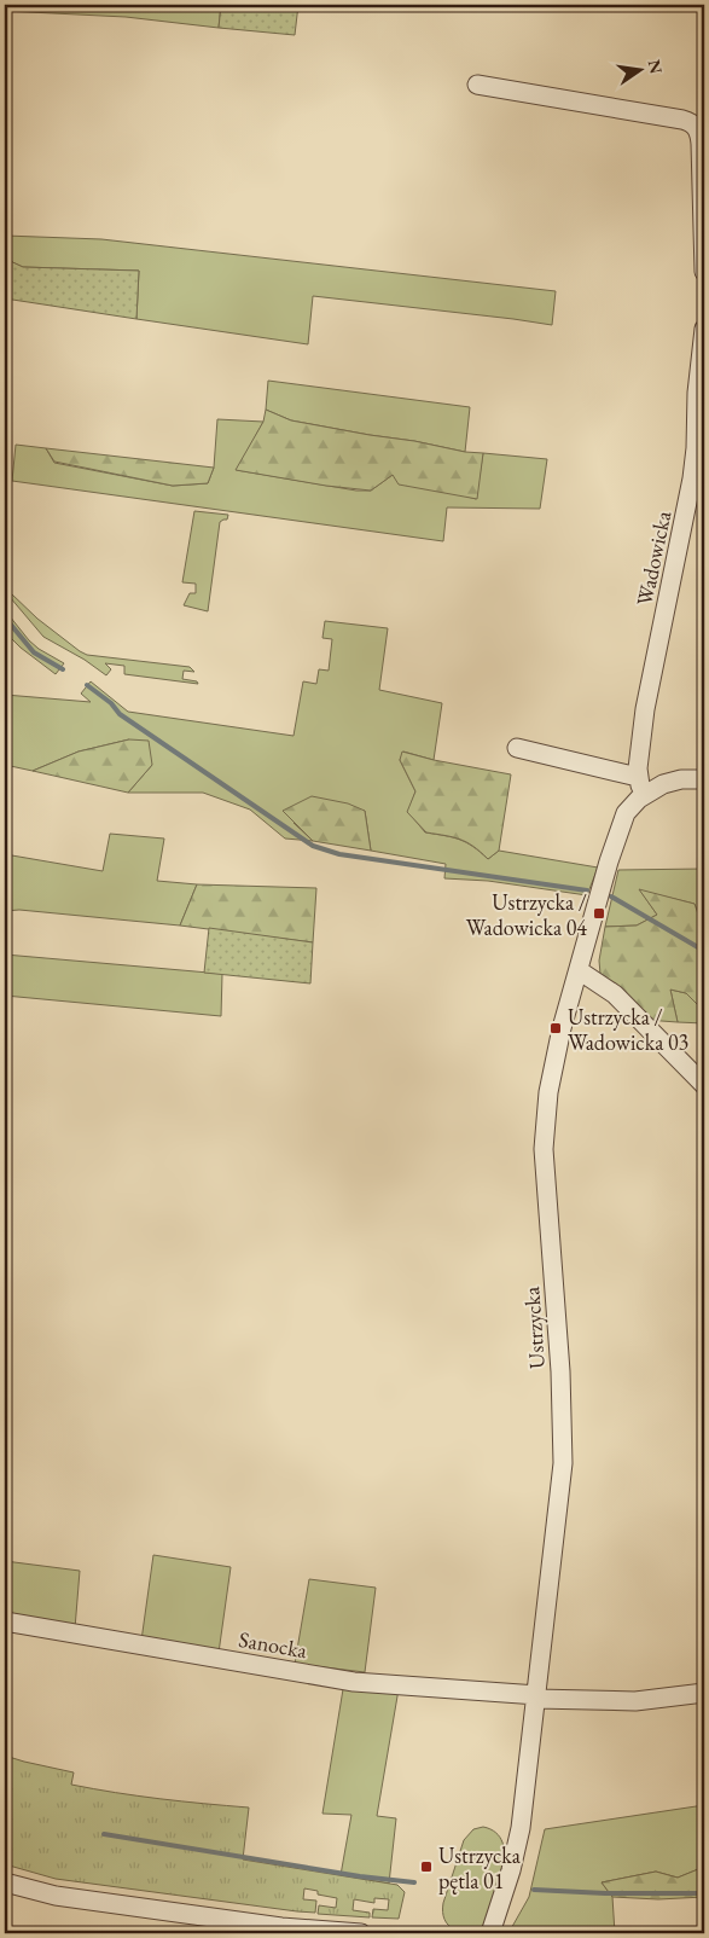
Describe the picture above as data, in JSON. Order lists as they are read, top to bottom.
{
  "streets": {
    "street": ["Wadowicka", "Ustrzycka", "Sanocka"]
  },
  "crossings": [
    ["Wadowicka", "Ustrzycka"],
    ["Ustrzycka", "Sanocka"]
  ],
  "places": {
    "transit": ["Ustrzycka / Wadowicka 04", "Ustrzycka / Wadowicka 03", "Ustrzycka pętla 01"]
  },
  "north": "right"
}
